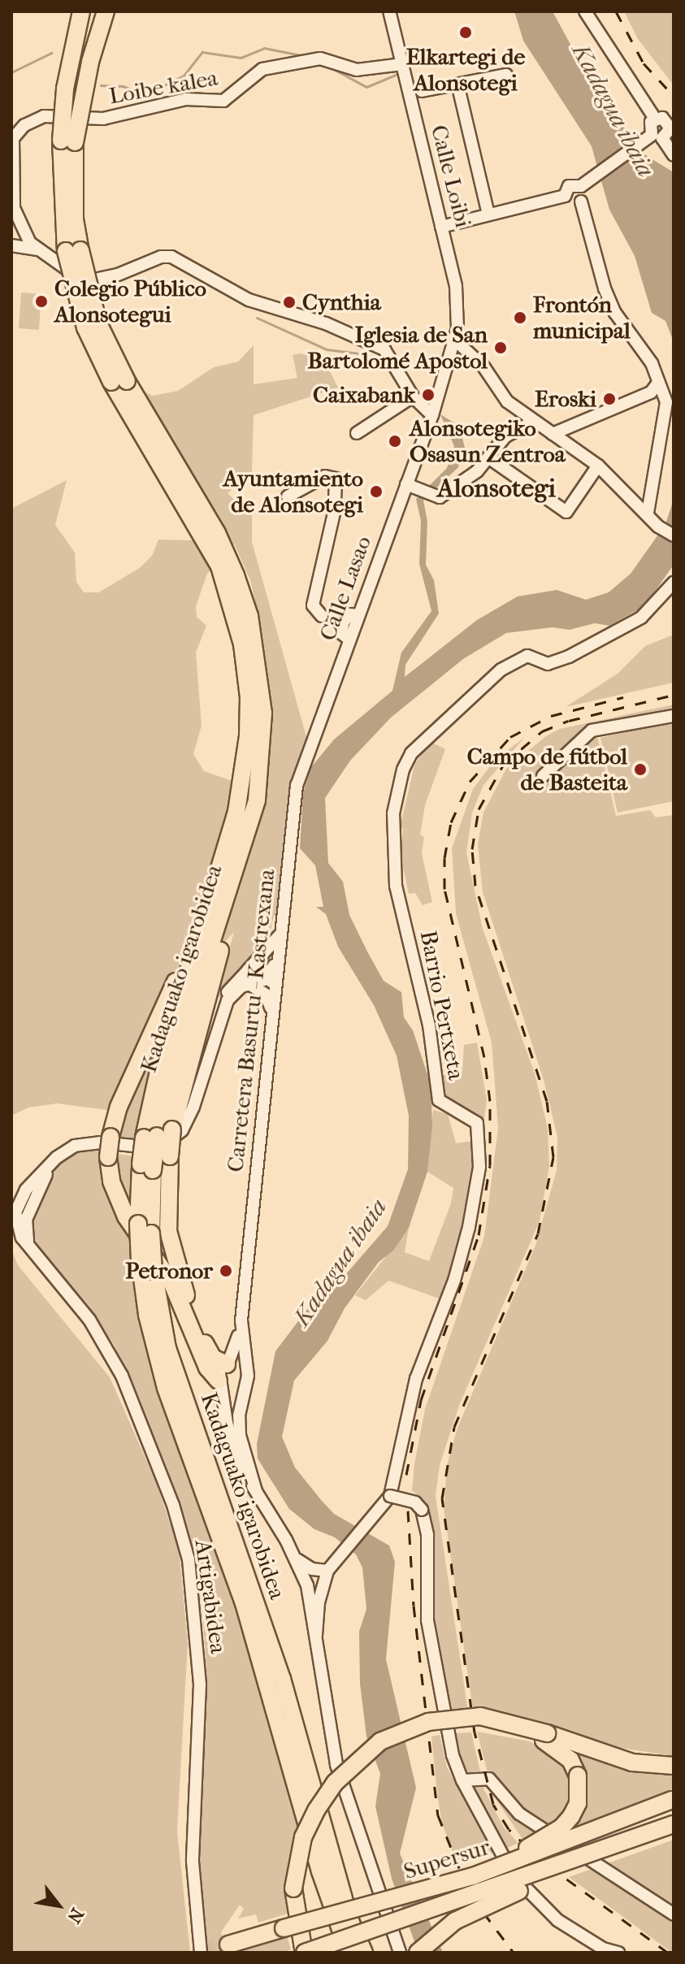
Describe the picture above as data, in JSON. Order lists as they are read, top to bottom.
{
  "streets": {
    "highway": ["Kadaguako igarobidea", "Supersur"],
    "street": [
      "Loibe kalea",
      "Calle Loibi",
      "Calle Lasao",
      "Barrio Pertxeta",
      "Carretera Basurtu - Kastrexana",
      "Artigabidea"
    ]
  },
  "crossings": [
    ["Loibe kalea", "Calle Loibi"],
    ["Calle Loibi", "Calle Lasao"],
    ["Calle Lasao", "Carretera Basurtu - Kastrexana"]
  ],
  "districts": ["Alonsotegi"],
  "water": ["Kadagua ibaia"],
  "places": [
    "Elkartegi de Alonsotegi",
    "Colegio Público Alonsotegui",
    "Cynthia",
    "Frontón municipal",
    "Iglesia de San Bartolomé Apostol",
    "Caixabank",
    "Eroski",
    "Alonsotegiko Osasun Zentroa",
    "Ayuntamiento de Alonsotegi",
    "Campo de fútbol de Basteita",
    "Petronor"
  ],
  "north": "bottom right"
}
